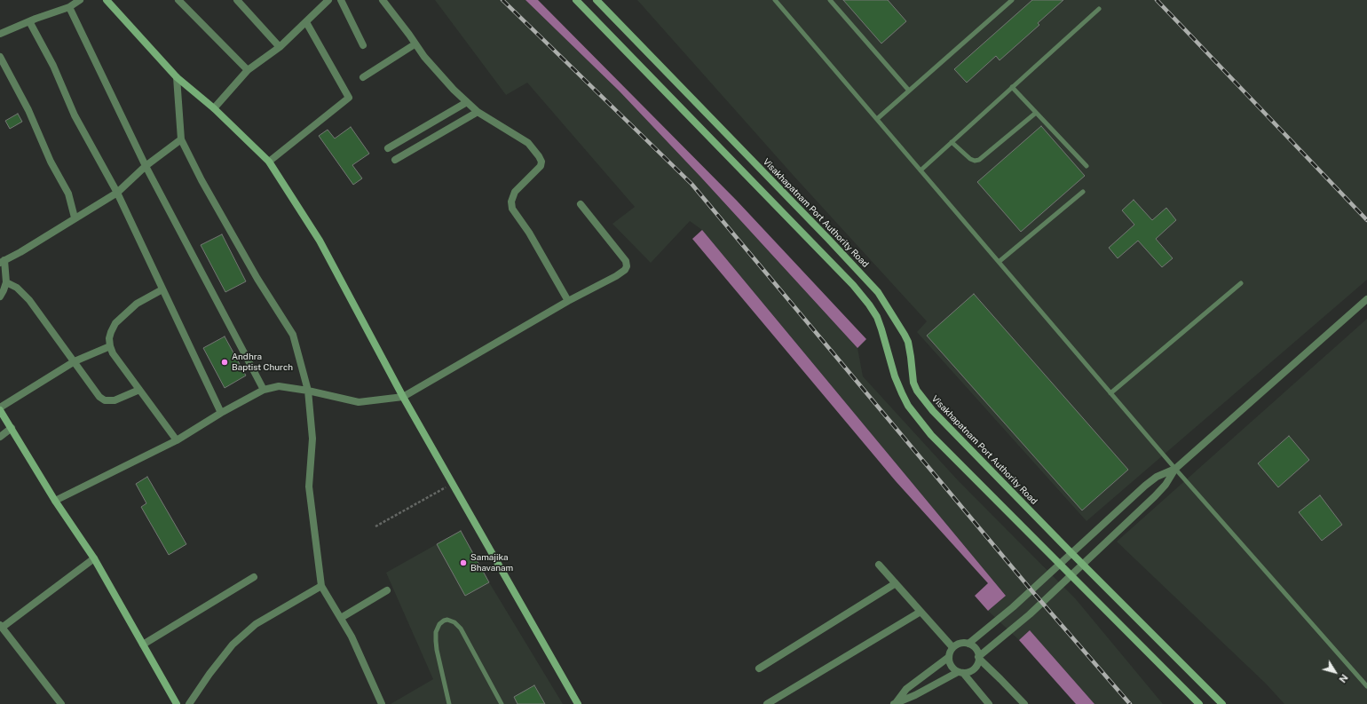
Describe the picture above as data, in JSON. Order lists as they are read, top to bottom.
{
  "streets": {
    "main road": ["Visakhapatnam Port Authority Road"]
  },
  "places": ["Andhra Baptist Church", "Samajika Bhavanam"],
  "north": "bottom right"
}
